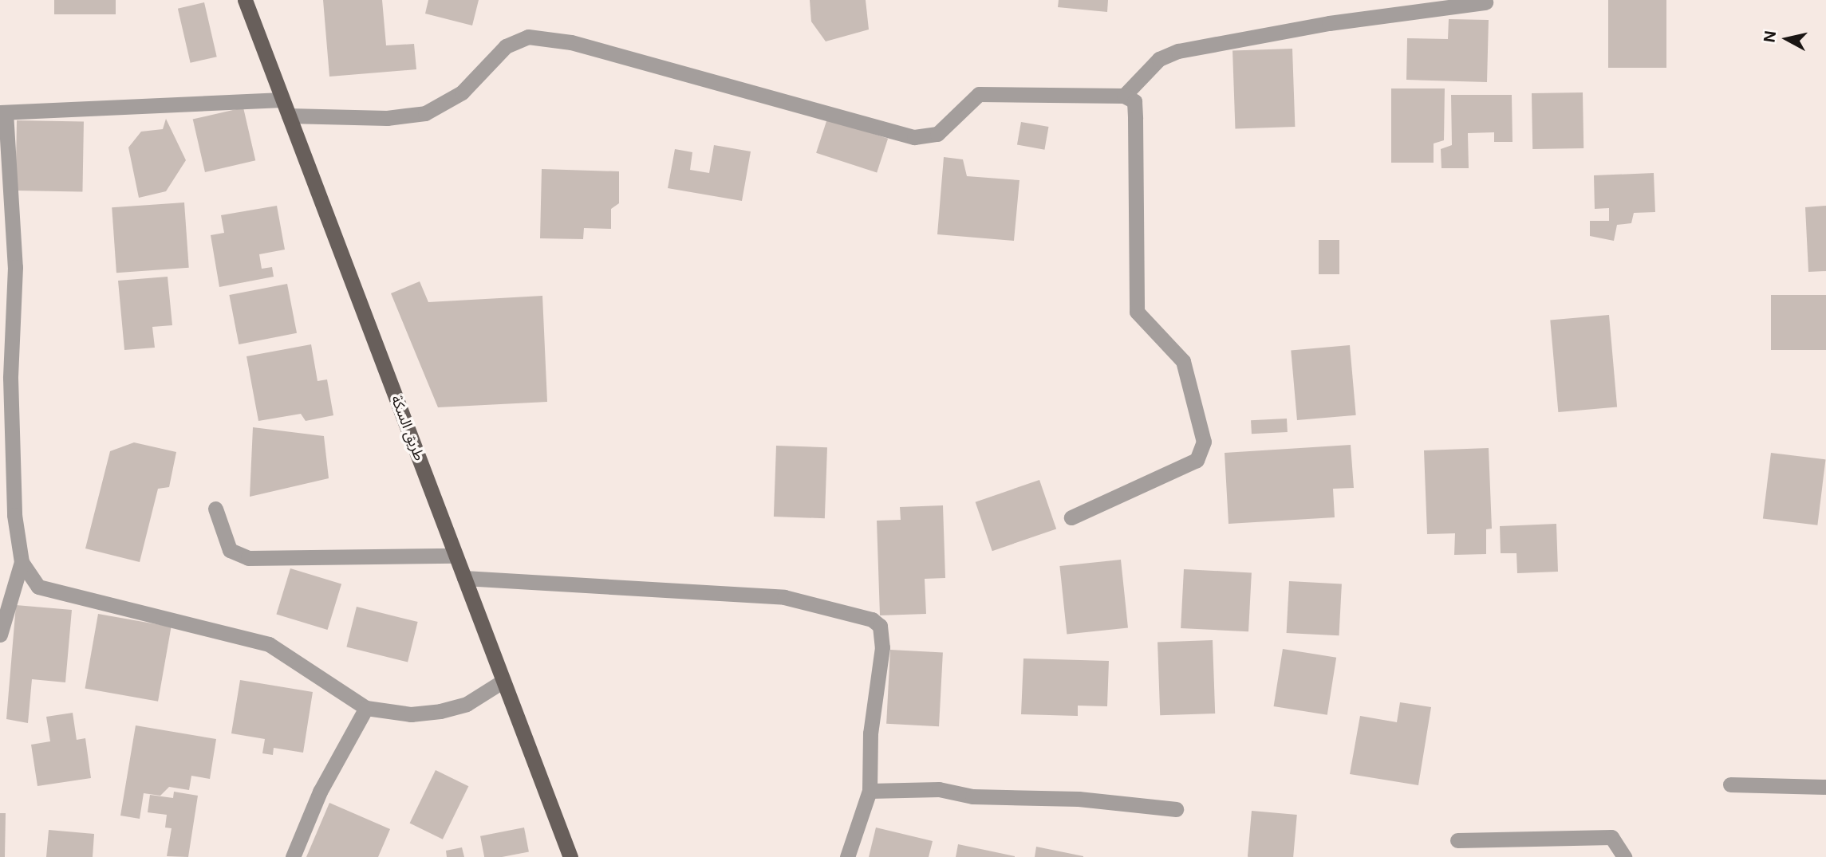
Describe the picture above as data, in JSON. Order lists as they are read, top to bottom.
{
  "streets": {
    "main road": ["طريق السكة"]
  },
  "north": "left"
}
